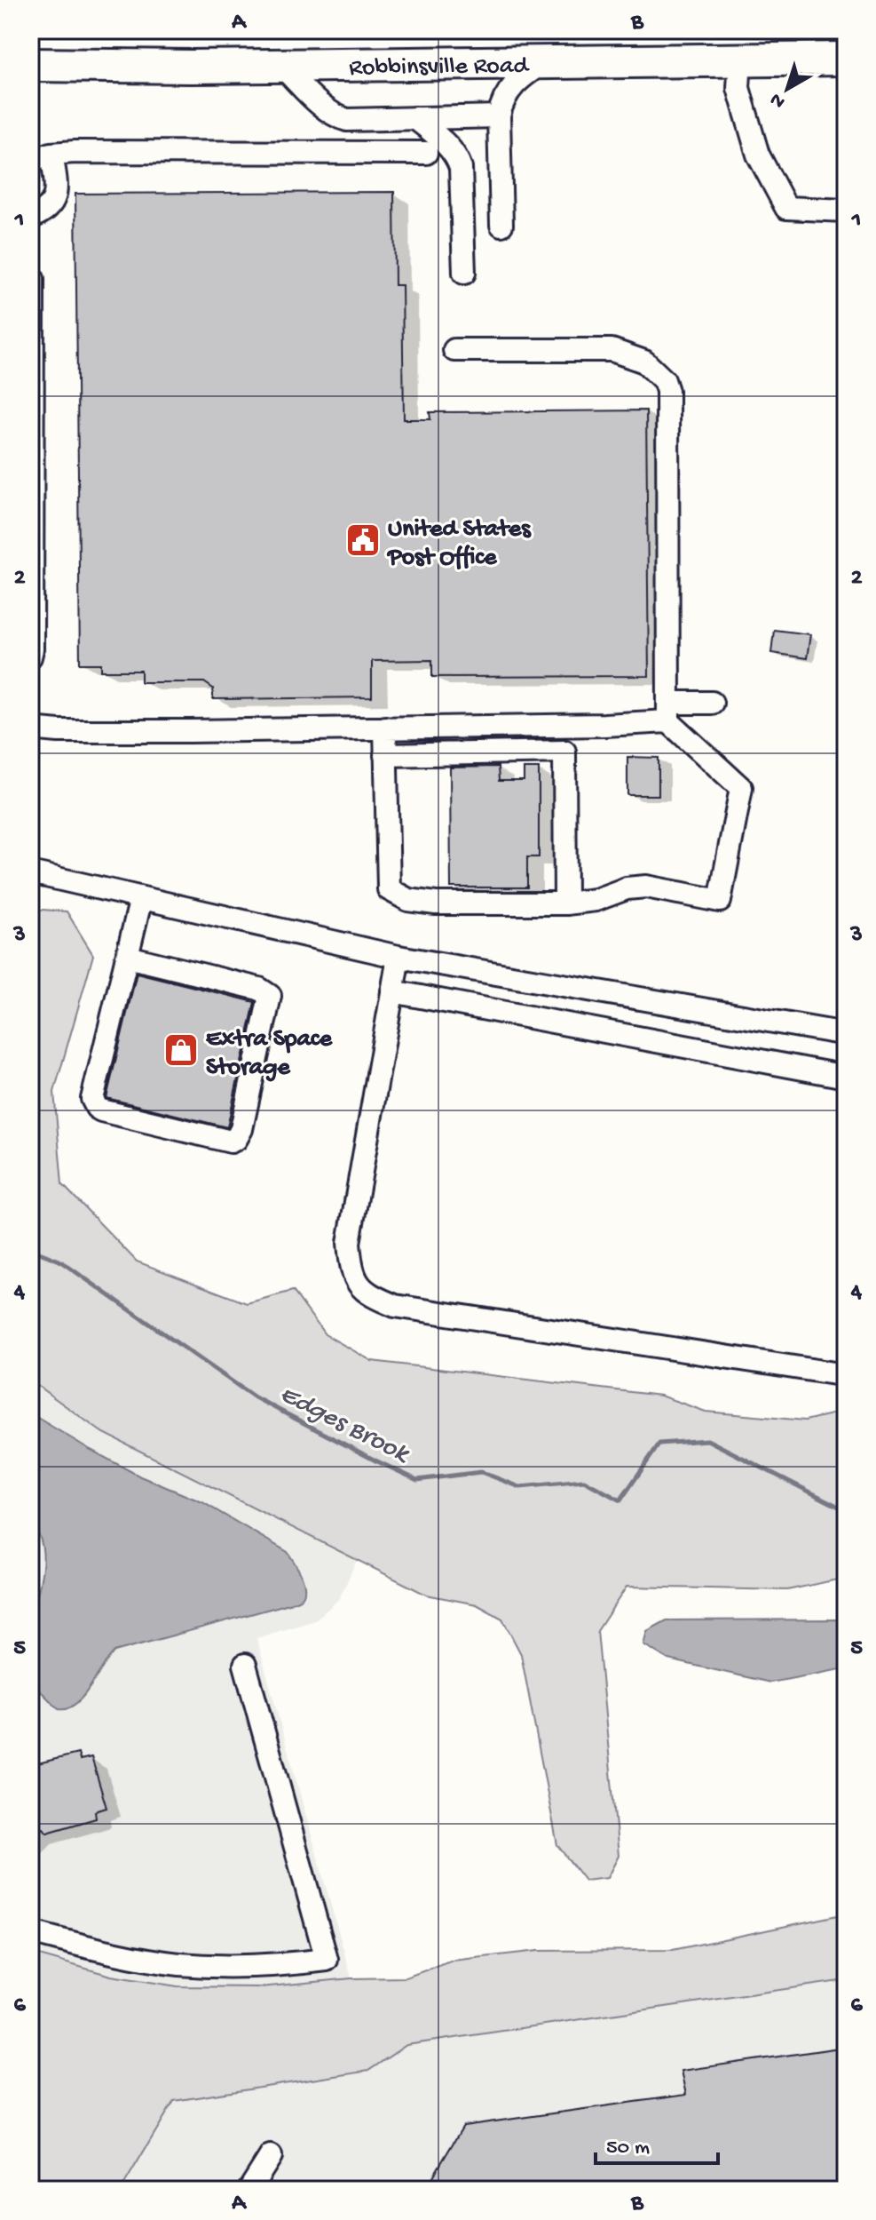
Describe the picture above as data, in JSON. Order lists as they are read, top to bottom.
{
  "streets": {
    "highway": ["Robbinsville Road"]
  },
  "water": ["Edges Brook"],
  "places": {
    "public building": ["United States Post Office"],
    "shop": ["Extra Space Storage"]
  },
  "scale_bar": "50 m",
  "north": "bottom left",
  "grid": {
    "columns": ["A", "B"],
    "rows": [
      "1",
      "2",
      "3",
      "4",
      "5",
      "6"
    ]
  }
}
